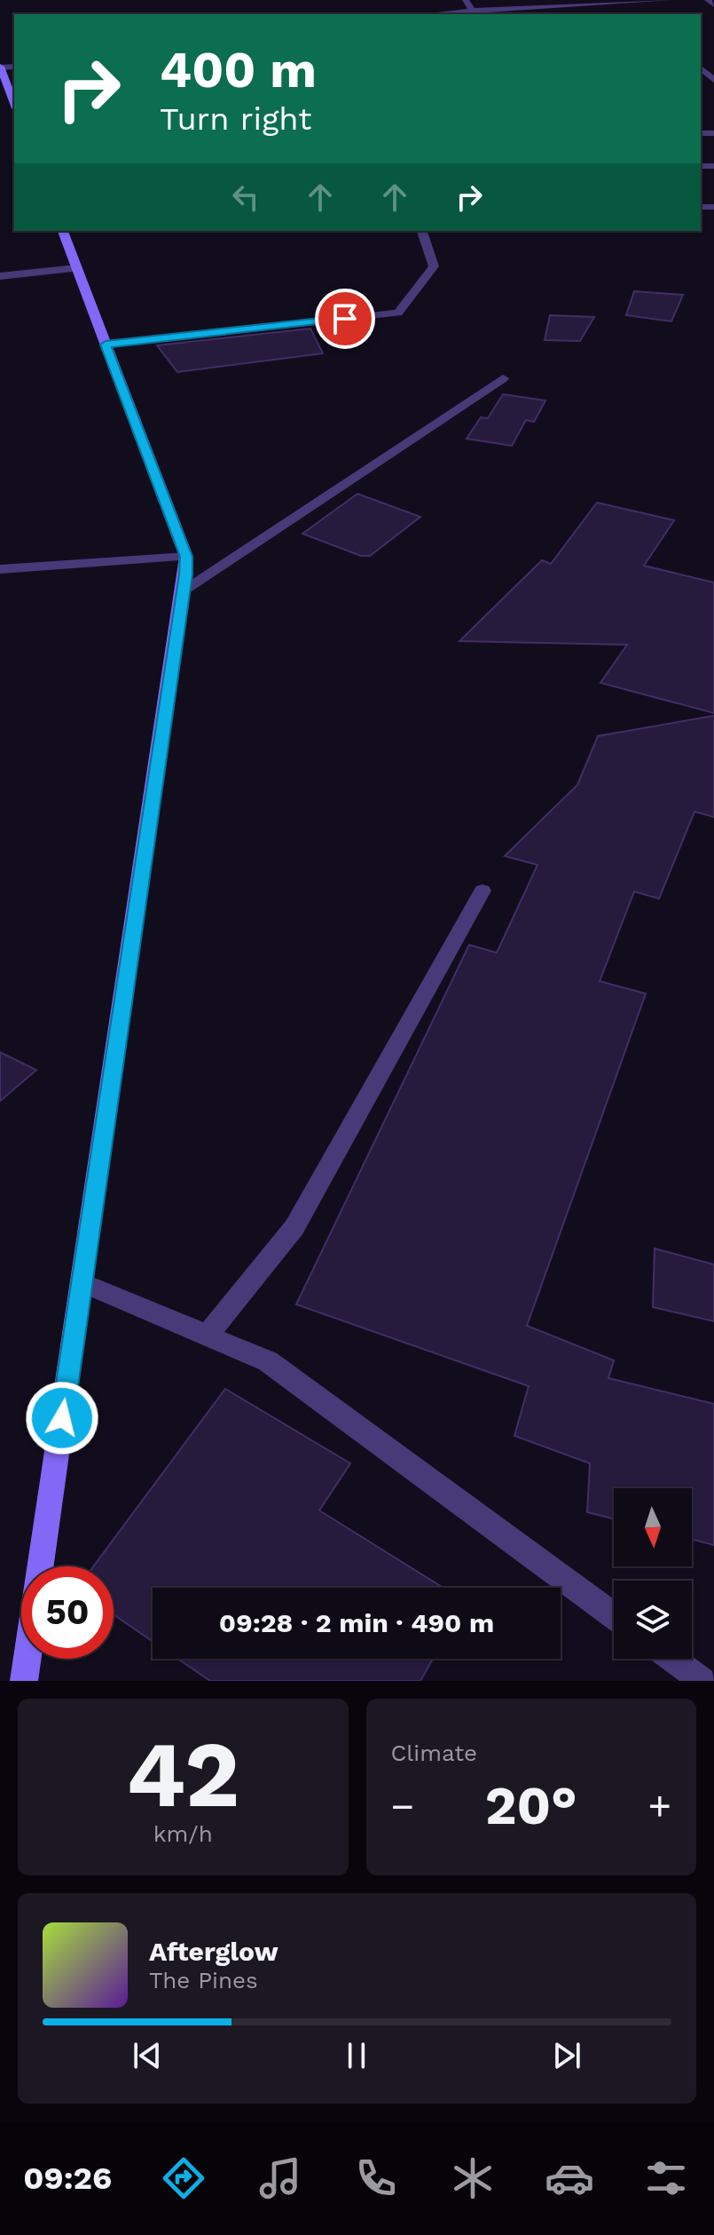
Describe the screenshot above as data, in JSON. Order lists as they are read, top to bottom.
{
  "north": "bottom",
  "page": {
    "turn": ["400 m", "Turn right"],
    "limit": "50",
    "trip": "09:28 · 2 min · 490 m",
    "tile": [
      ["42", "km/h"],
      "Climate"
    ],
    "heat": ["−", "20°", "+"],
    "song": ["Afterglow", "The Pines"],
    "tabs": "09:26"
  }
}
